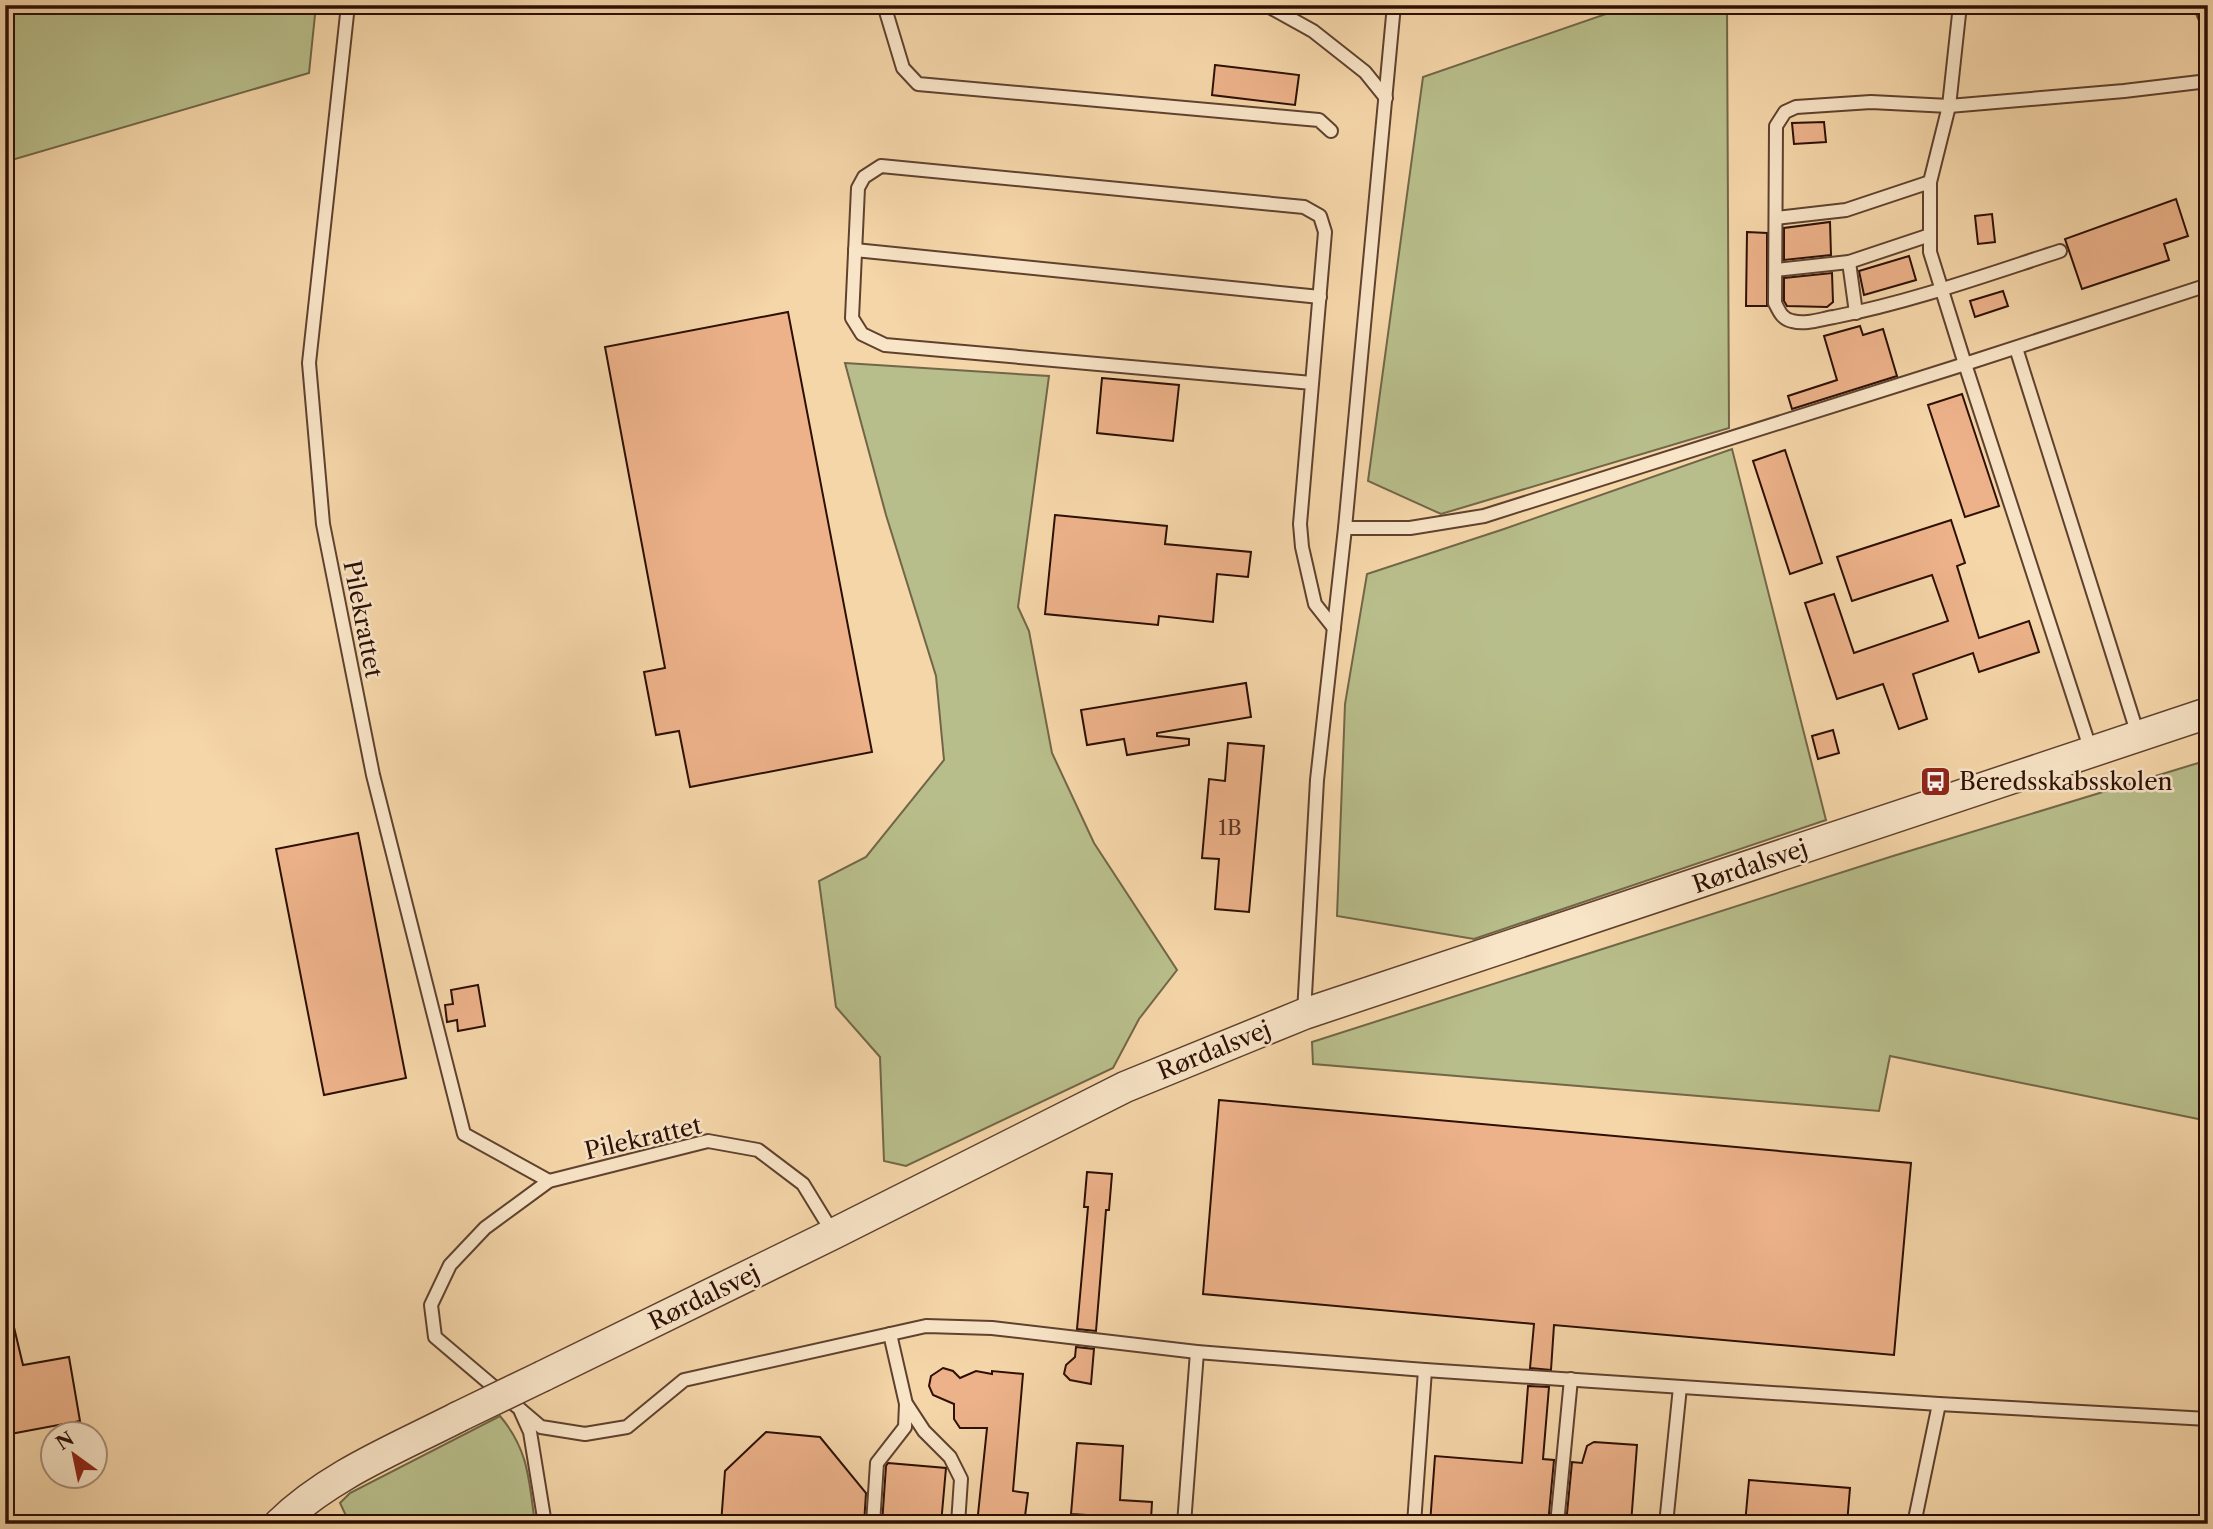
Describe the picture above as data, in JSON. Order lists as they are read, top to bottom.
{
  "streets": {
    "street": ["Rørdalsvej"],
    "lane": ["Pilekrattet"]
  },
  "crossings": [
    ["Pilekrattet", "Rørdalsvej"]
  ],
  "places": {
    "bus stop": ["Beredsskabsskolen"]
  },
  "house_numbers": ["1B"],
  "north": "top left"
}
